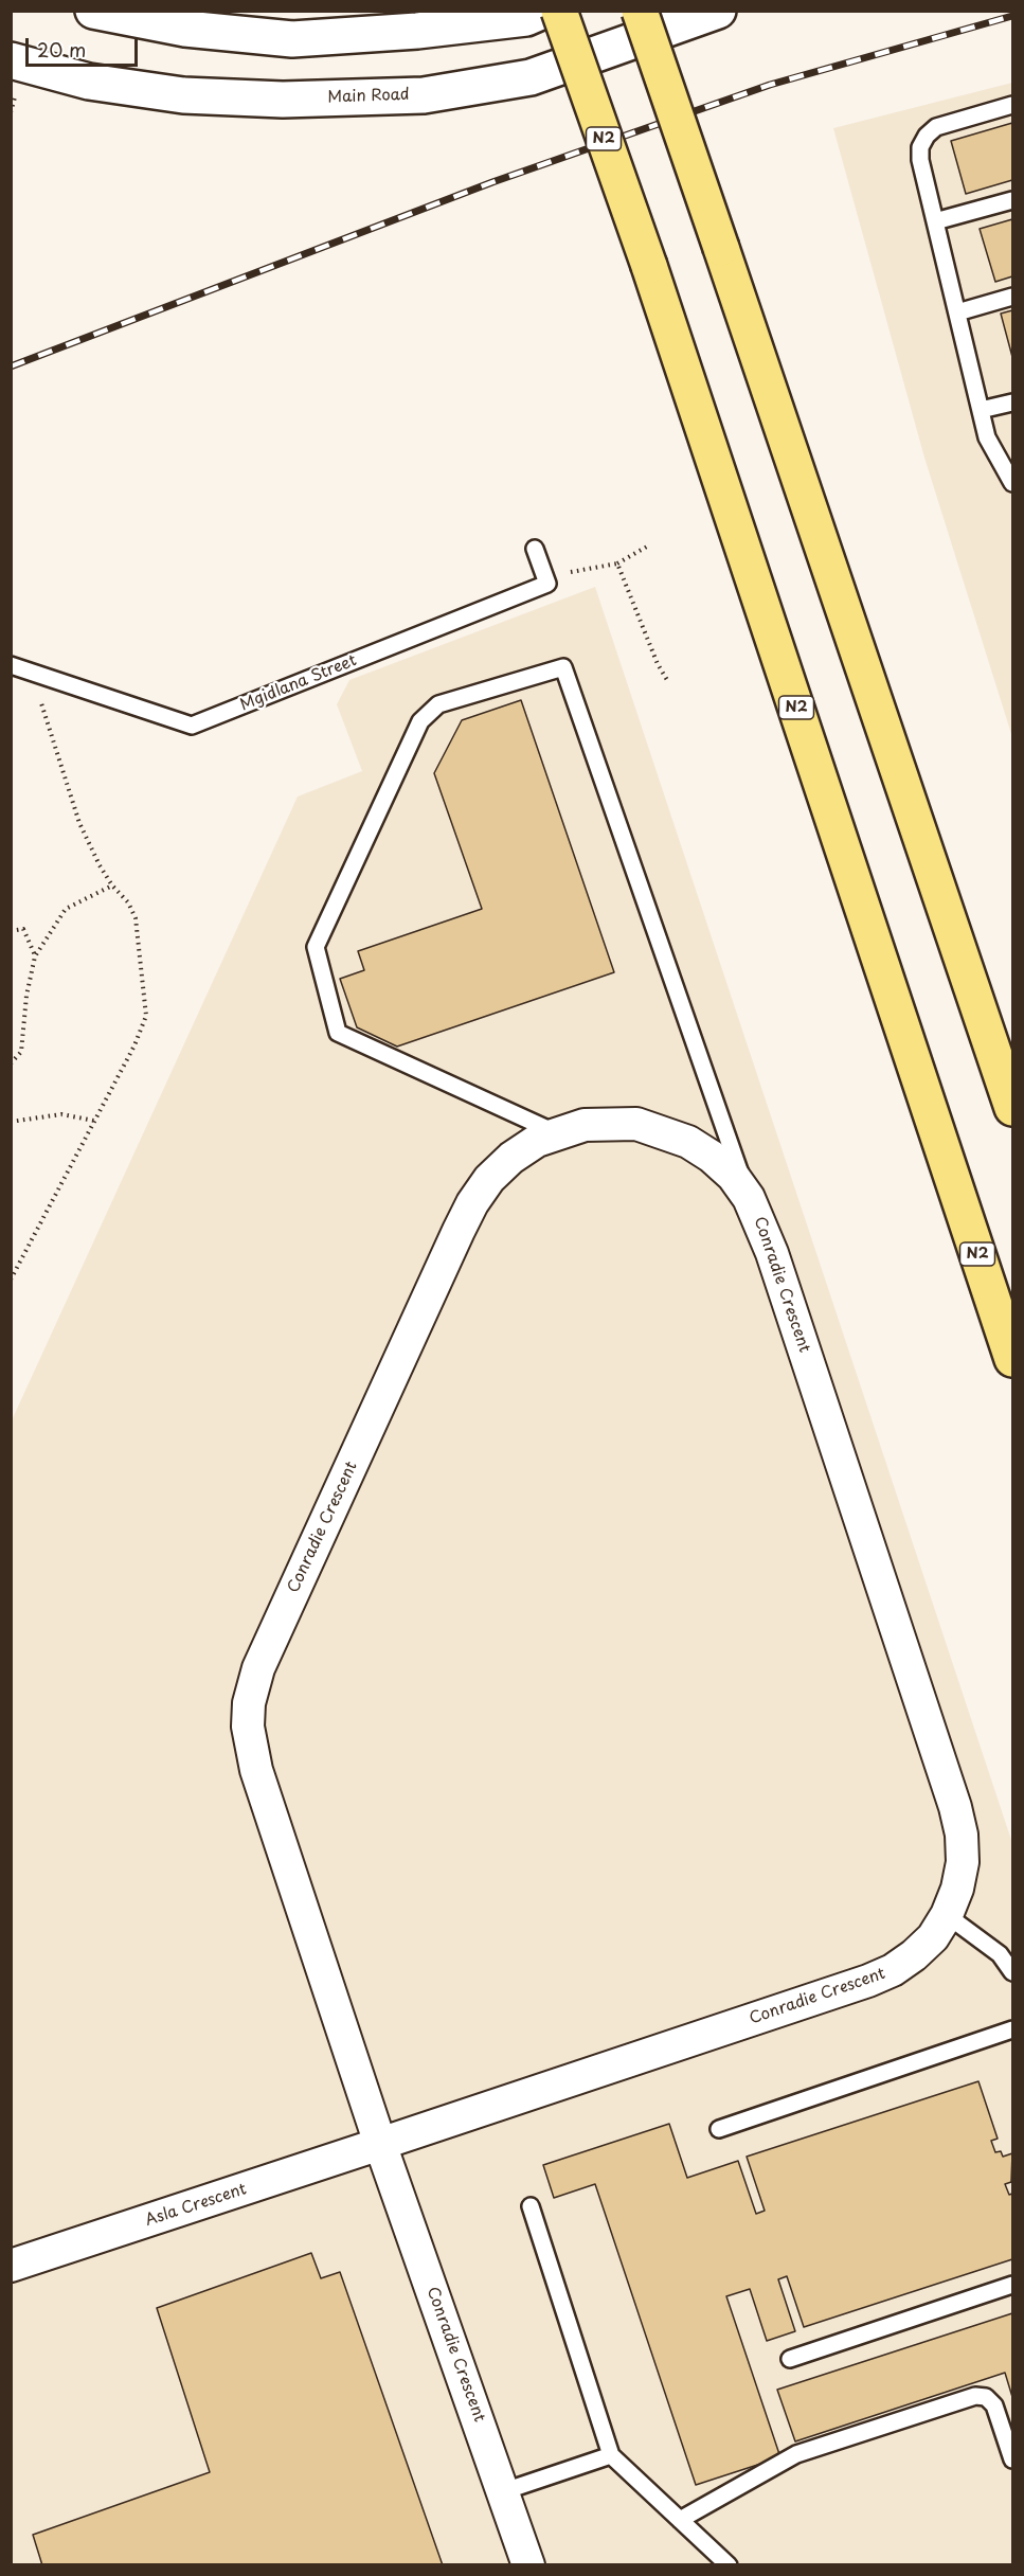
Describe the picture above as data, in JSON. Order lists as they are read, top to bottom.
{
  "streets": {
    "highway": ["N2"],
    "main road": ["Main Road"],
    "street": ["Conradie Crescent", "Asla Crescent"],
    "lane": ["Mgidlana Street"]
  },
  "crossings": [
    ["Conradie Crescent", "Asla Crescent"]
  ],
  "scale_bar": "20 m"
}
